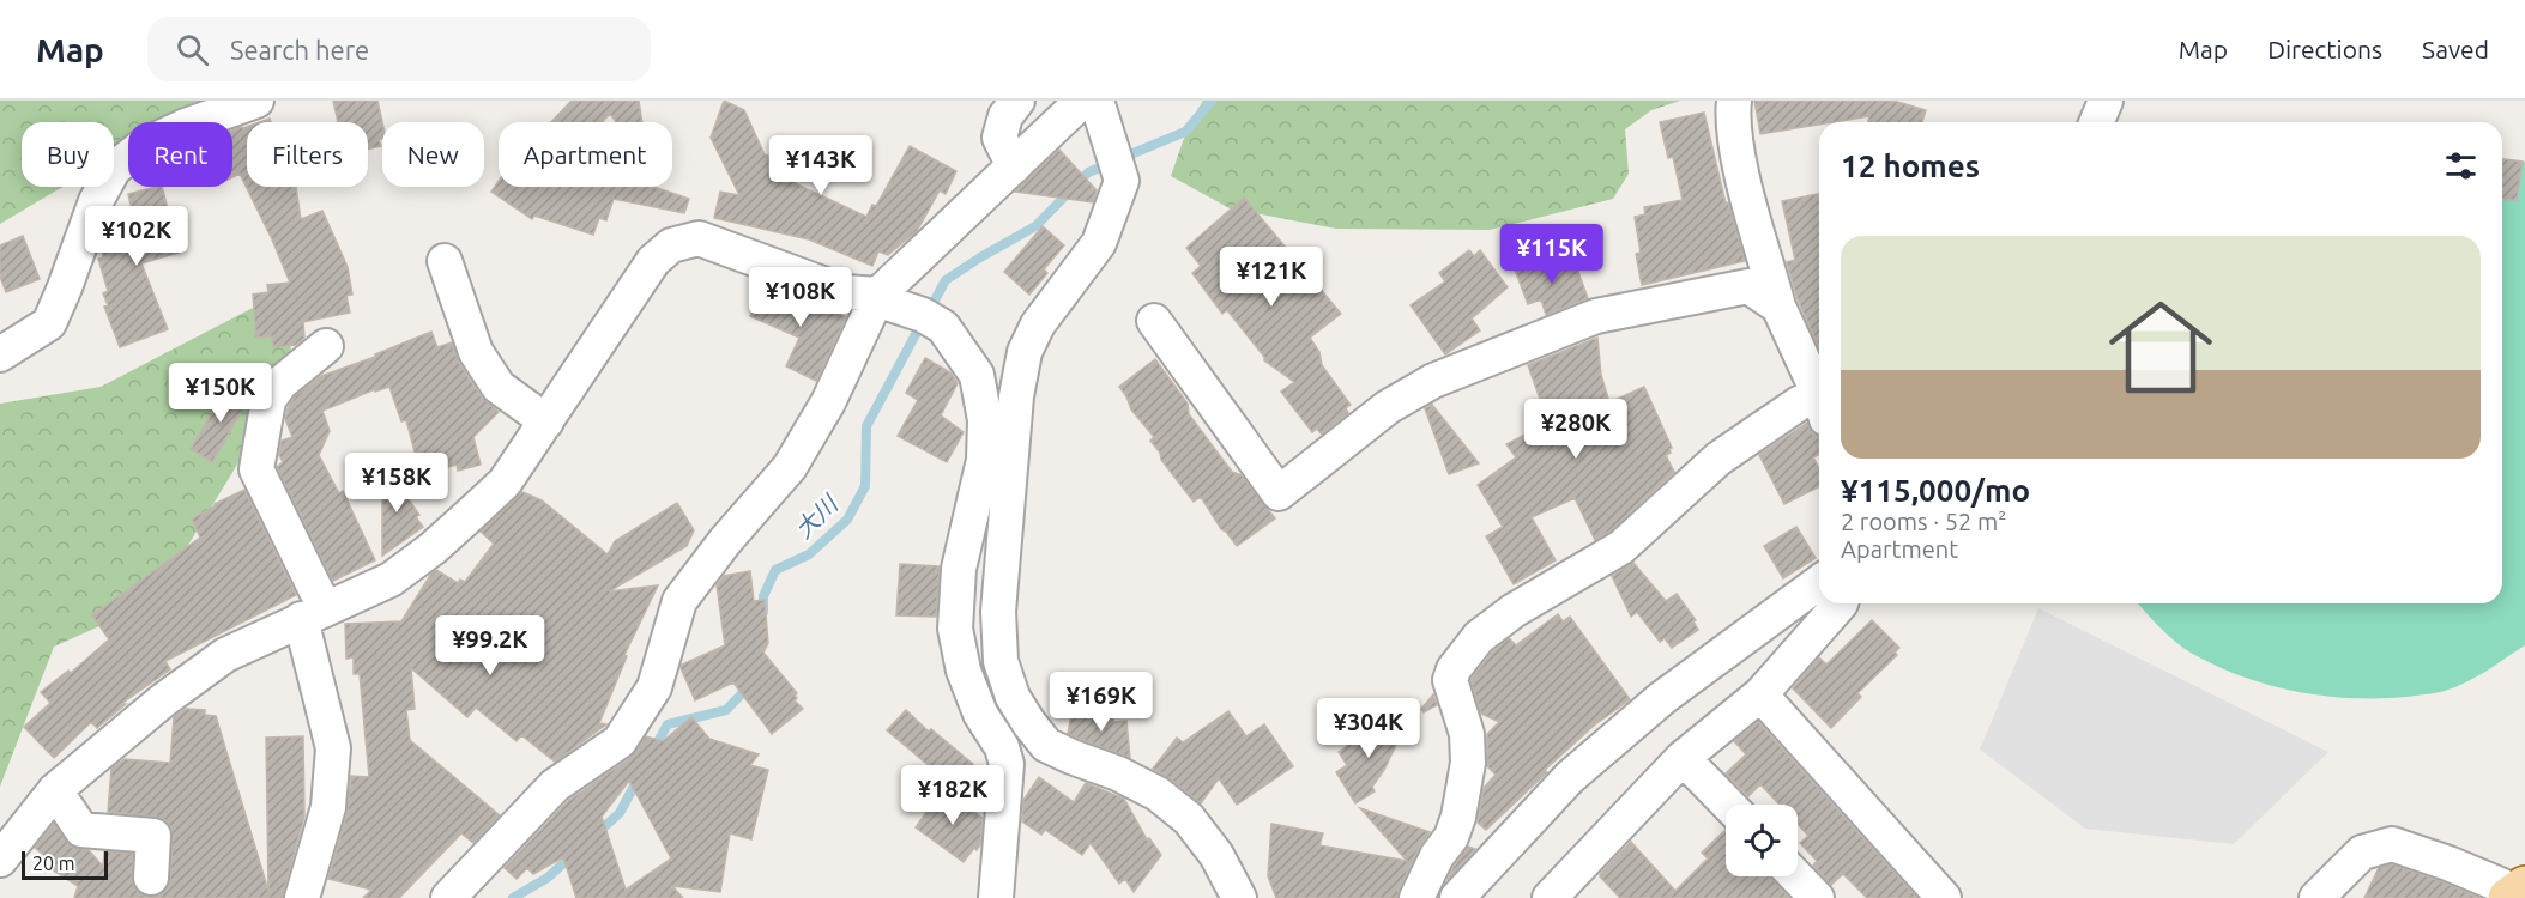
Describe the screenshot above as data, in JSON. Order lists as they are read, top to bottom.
{
  "water": ["大川"],
  "scale_bar": "20 m",
  "page": {
    "header": "Map",
    "search": "Search here",
    "nav": ["Map", "Directions", "Saved"],
    "chip": [
      "Buy",
      "Rent",
      "Filters",
      "New",
      "Apartment"
    ],
    "heading": "12 homes",
    "price": [
      "¥143K",
      "¥102K",
      "¥115K",
      "¥121K",
      "¥108K",
      "¥150K",
      "¥280K",
      "¥158K",
      "¥99.2K",
      "¥169K",
      "¥304K",
      "¥182K"
    ],
    "list": [
      {
        "name": "¥115,000/mo",
        "note": "2 rooms · 52 m² · Apartment"
      }
    ],
    "scale": "20 m"
  }
}
